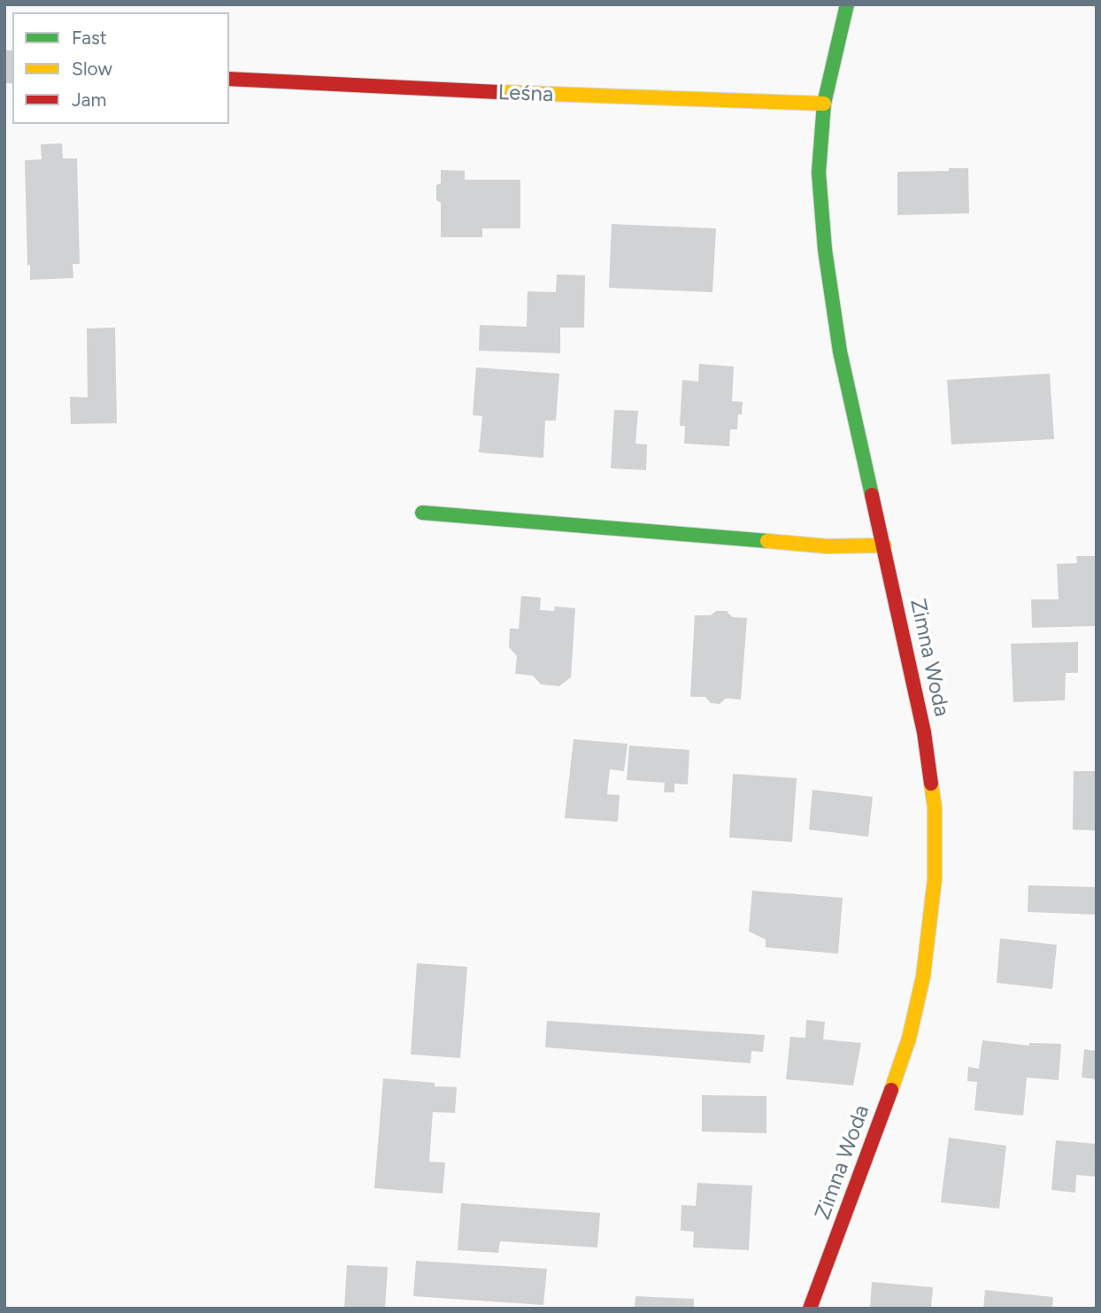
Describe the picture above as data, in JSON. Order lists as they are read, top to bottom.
{
  "streets": {
    "street": ["Leśna", "Zimna Woda"]
  },
  "crossings": [
    ["Leśna", "Zimna Woda"]
  ],
  "legend": ["Fast", "Slow", "Jam"]
}
